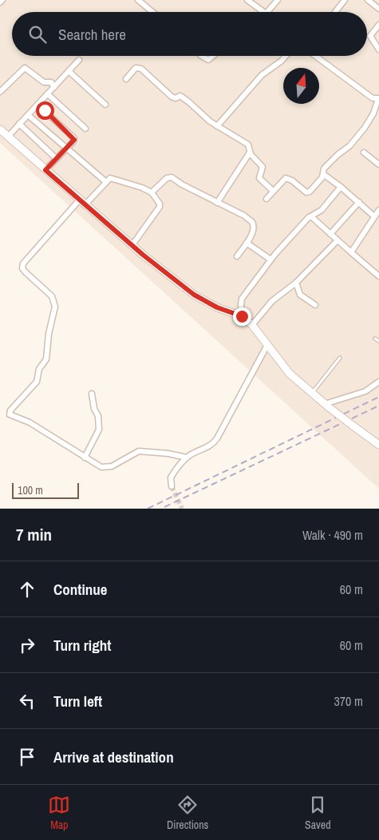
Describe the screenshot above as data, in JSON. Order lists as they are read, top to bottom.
{
  "scale_bar": "100 m",
  "north": "top",
  "page": {
    "search": "Search here",
    "scale": "100 m",
    "heading": ["7 min", "Walk · 490 m"],
    "list": [
      ["Continue", "60 m"],
      ["Turn right", "60 m"],
      ["Turn left", "370 m"],
      "Arrive at destination"
    ],
    "nav": ["Map", "Directions", "Saved"]
  }
}
